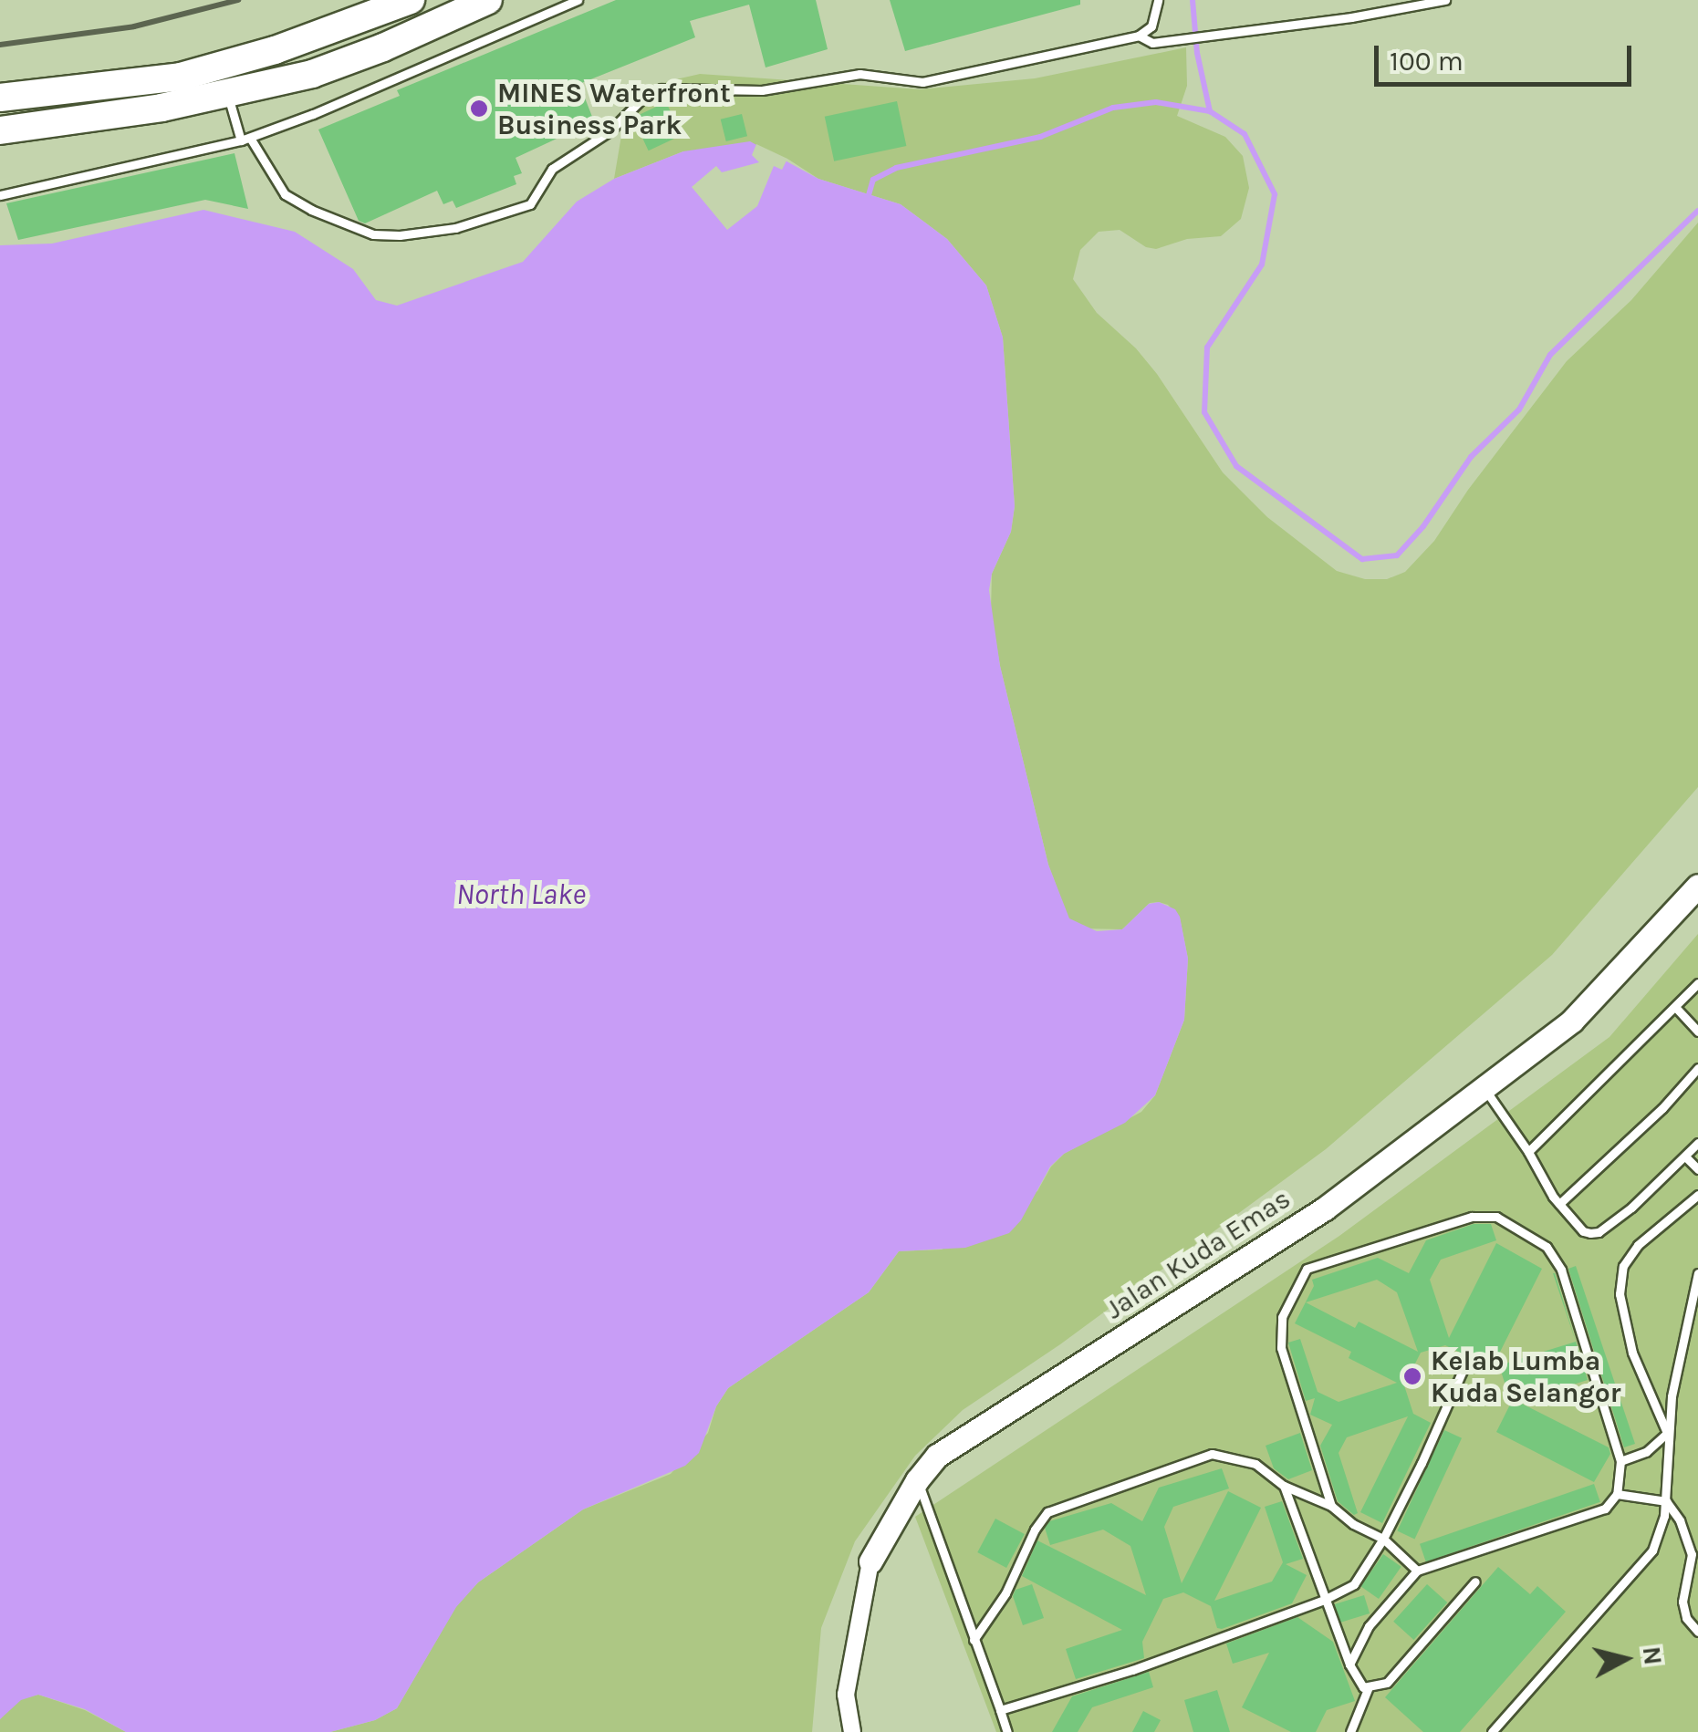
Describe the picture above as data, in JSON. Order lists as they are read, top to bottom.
{
  "streets": {
    "street": ["Jalan Kuda Emas"]
  },
  "water": ["North Lake"],
  "places": ["MINES Waterfront Business Park", "Kelab Lumba Kuda Selangor"],
  "scale_bar": "100 m",
  "north": "right"
}
